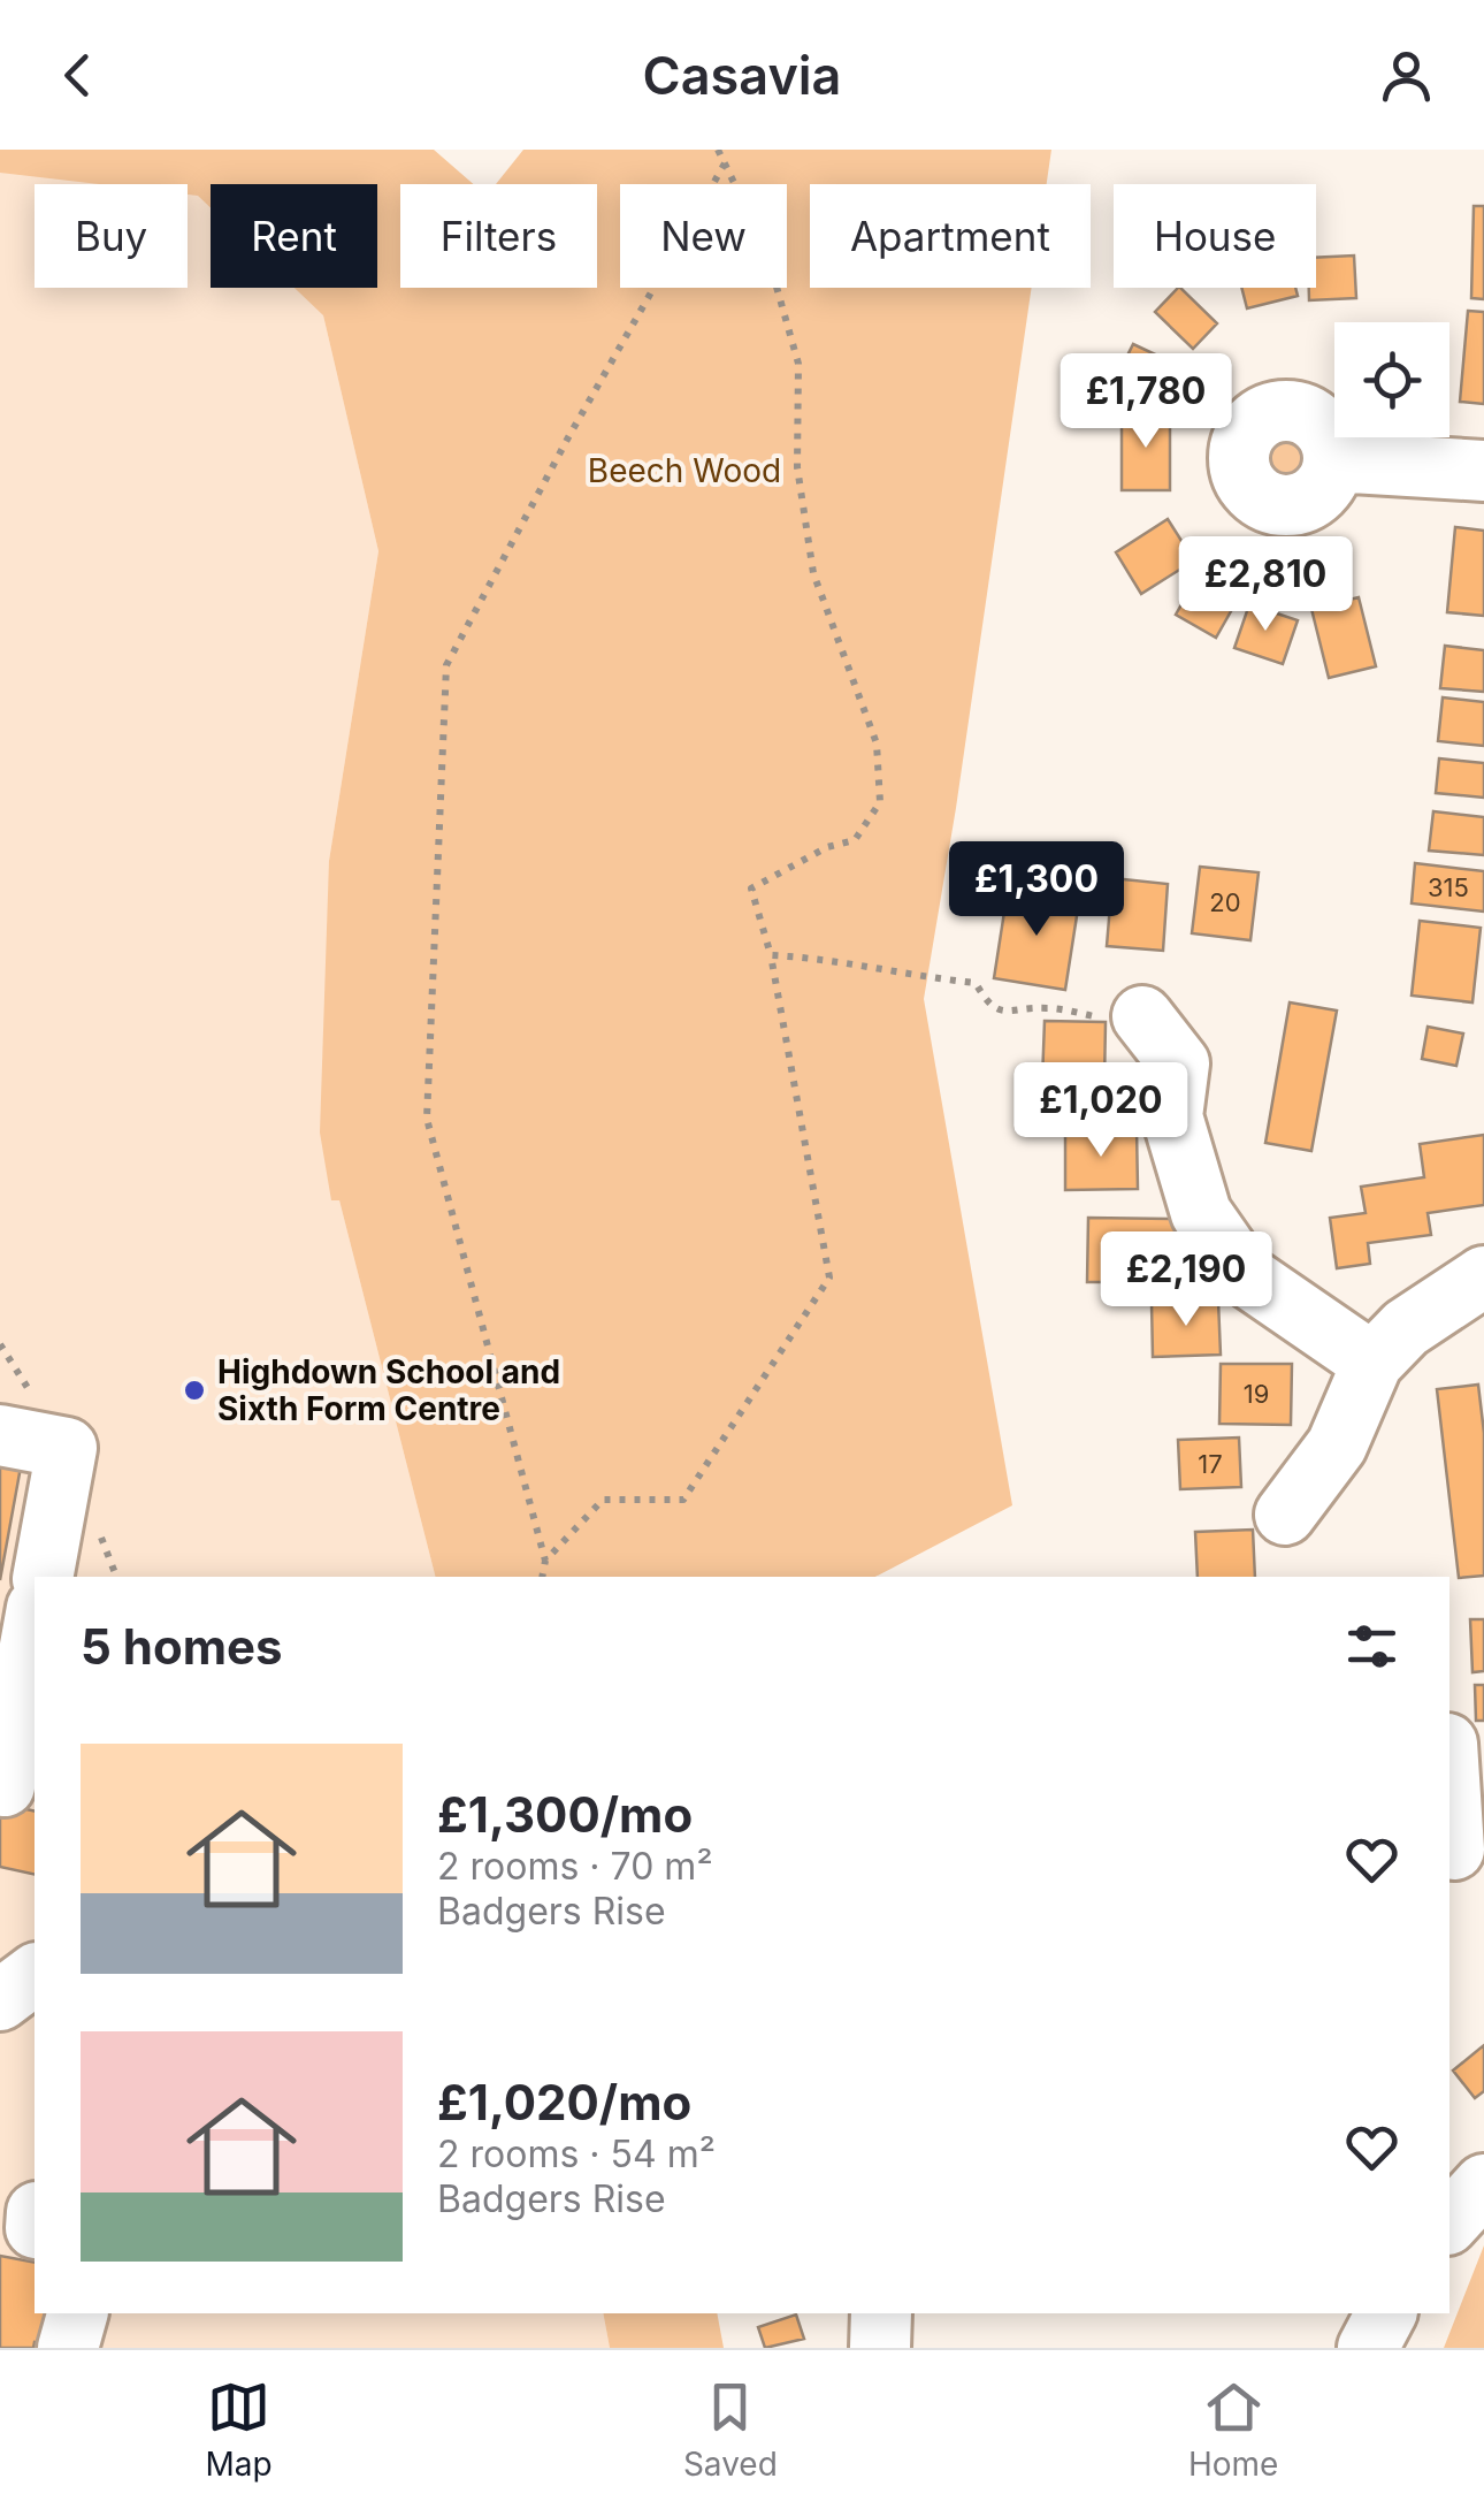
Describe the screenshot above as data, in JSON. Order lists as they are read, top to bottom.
{
  "parks": ["Beech Wood"],
  "places": ["Highdown School and Sixth Form Centre"],
  "house_numbers": [
    "315",
    "20",
    "19",
    "17"
  ],
  "page": {
    "header": "Casavia",
    "chip": [
      "Buy",
      "Rent",
      "Filters",
      "New",
      "Apartment",
      "House"
    ],
    "price": [
      "£1,780",
      "£2,810",
      "£1,300",
      "£1,020",
      "£2,190"
    ],
    "heading": "5 homes",
    "list": [
      {
        "name": "£1,300/mo",
        "note": "2 rooms · 70 m² · Badgers Rise"
      },
      {
        "name": "£1,020/mo",
        "note": "2 rooms · 54 m² · Badgers Rise"
      }
    ],
    "tabs": ["Map", "Saved", "Home"]
  }
}
